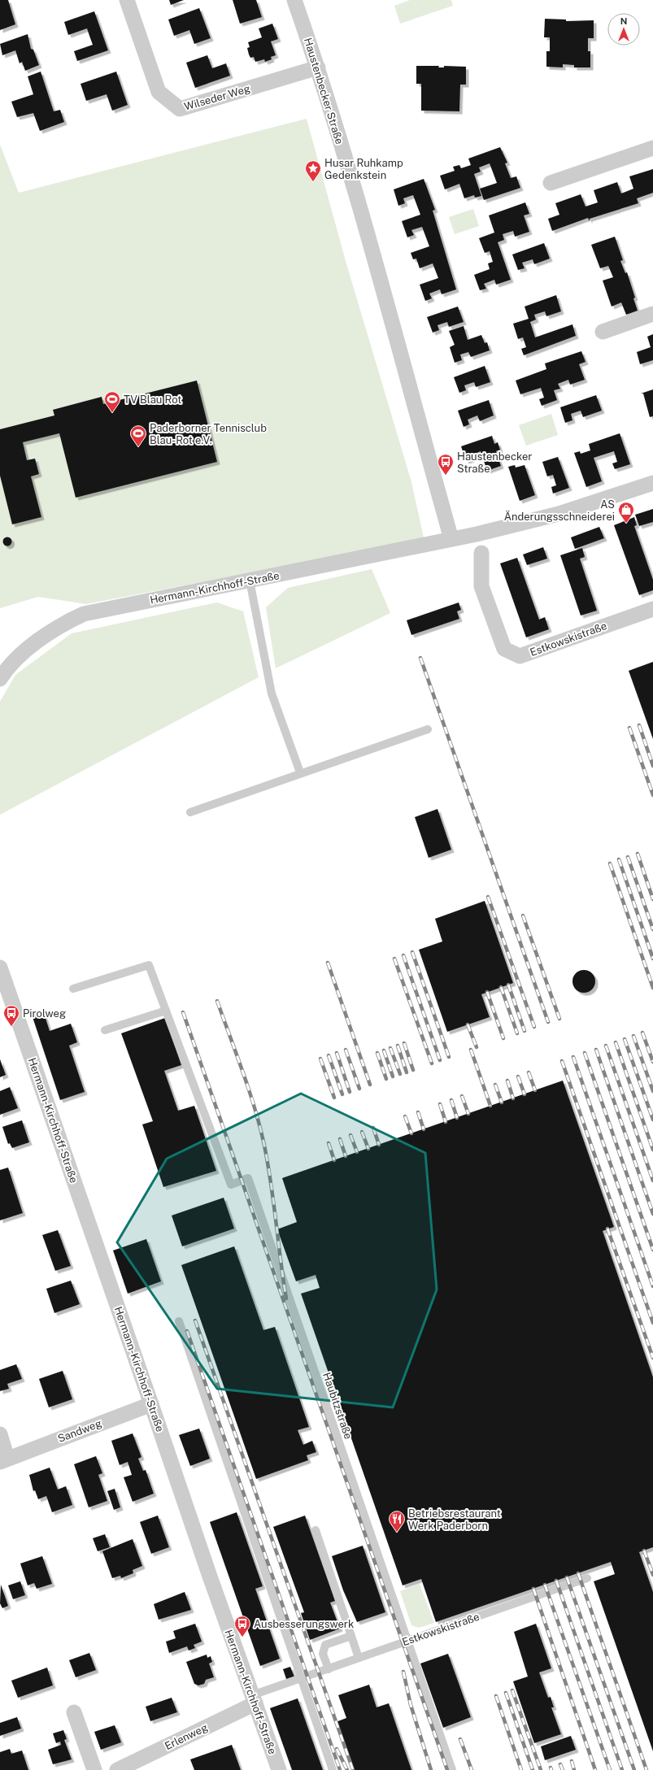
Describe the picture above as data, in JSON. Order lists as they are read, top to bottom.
{
  "streets": {
    "street": [
      "Haustenbecker Straße",
      "Wilseder Weg",
      "Hermann-Kirchhoff-Straße",
      "Estkowskistraße",
      "Sandweg",
      "Erlenweg"
    ],
    "lane": ["Haubitzstraße"]
  },
  "crossings": [
    ["Haustenbecker Straße", "Wilseder Weg"],
    ["Haustenbecker Straße", "Hermann-Kirchhoff-Straße"],
    ["Hermann-Kirchhoff-Straße", "Estkowskistraße"],
    ["Hermann-Kirchhoff-Straße", "Sandweg"],
    ["Hermann-Kirchhoff-Straße", "Erlenweg"],
    ["Estkowskistraße", "Haubitzstraße"],
    ["Estkowskistraße", "Erlenweg"]
  ],
  "places": {
    "place": ["Husar Ruhkamp Gedenkstein"],
    "sports": ["TV Blau Rot", "Paderborner Tennisclub Blau-Rot e.V."],
    "bus stop": ["Haustenbecker Straße", "Pirolweg", "Ausbesserungswerk"],
    "shop": ["AS Änderungsschneiderei"],
    "restaurant": ["Betriebsrestaurant Werk Paderborn"]
  },
  "north": "top"
}
